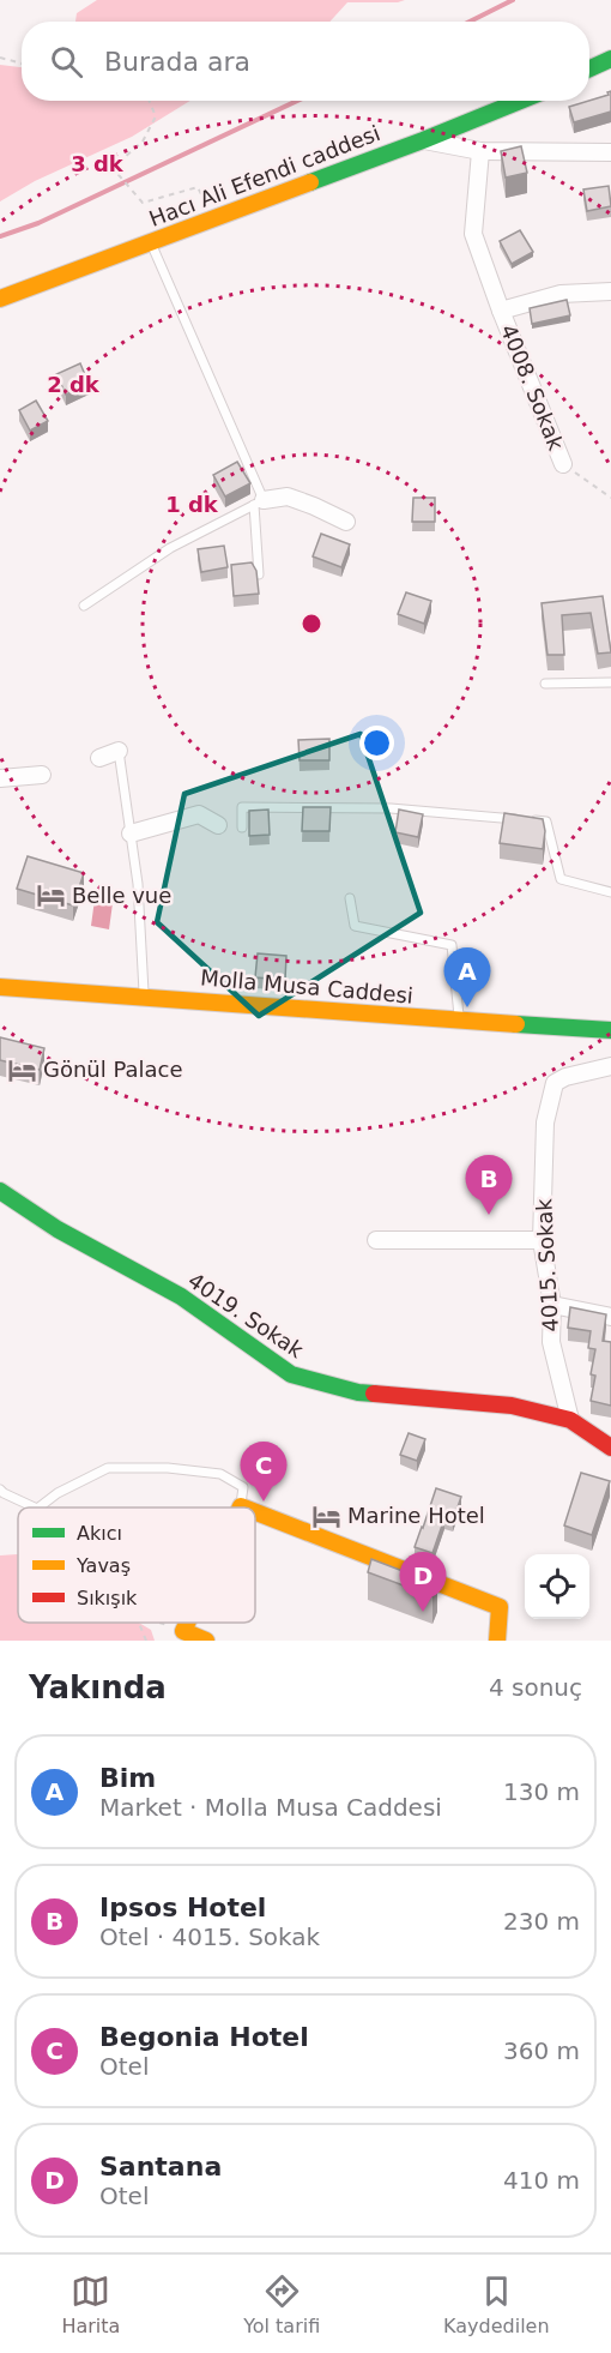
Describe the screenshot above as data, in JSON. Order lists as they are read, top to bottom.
{
  "streets": {
    "street": [
      "Hacı Ali Efendi caddesi",
      "4008. Sokak",
      "Molla Musa Caddesi",
      "4015. Sokak",
      "4019. Sokak"
    ]
  },
  "crossings": [
    ["4015. Sokak", "4019. Sokak"]
  ],
  "places": {
    "hotel": ["Belle vue", "Gönül Palace", "Marine Hotel"]
  },
  "legend": ["Akıcı", "Yavaş", "Sıkışık"],
  "page": {
    "search": "Burada ara",
    "pins": [
      "A",
      "B",
      "C",
      "D"
    ],
    "heading": ["Yakında", "4 sonuç"],
    "list": [
      {
        "mark": "A",
        "name": "Bim",
        "note": "Market · Molla Musa Caddesi",
        "value": "130 m"
      },
      {
        "mark": "B",
        "name": "Ipsos Hotel",
        "note": "Otel · 4015. Sokak",
        "value": "230 m"
      },
      {
        "mark": "C",
        "name": "Begonia Hotel",
        "note": "Otel",
        "value": "360 m"
      },
      {
        "mark": "D",
        "name": "Santana",
        "note": "Otel",
        "value": "410 m"
      }
    ],
    "nav": ["Harita", "Yol tarifi", "Kaydedilen"]
  },
  "rings": ["3 dk", "2 dk", "1 dk"]
}
